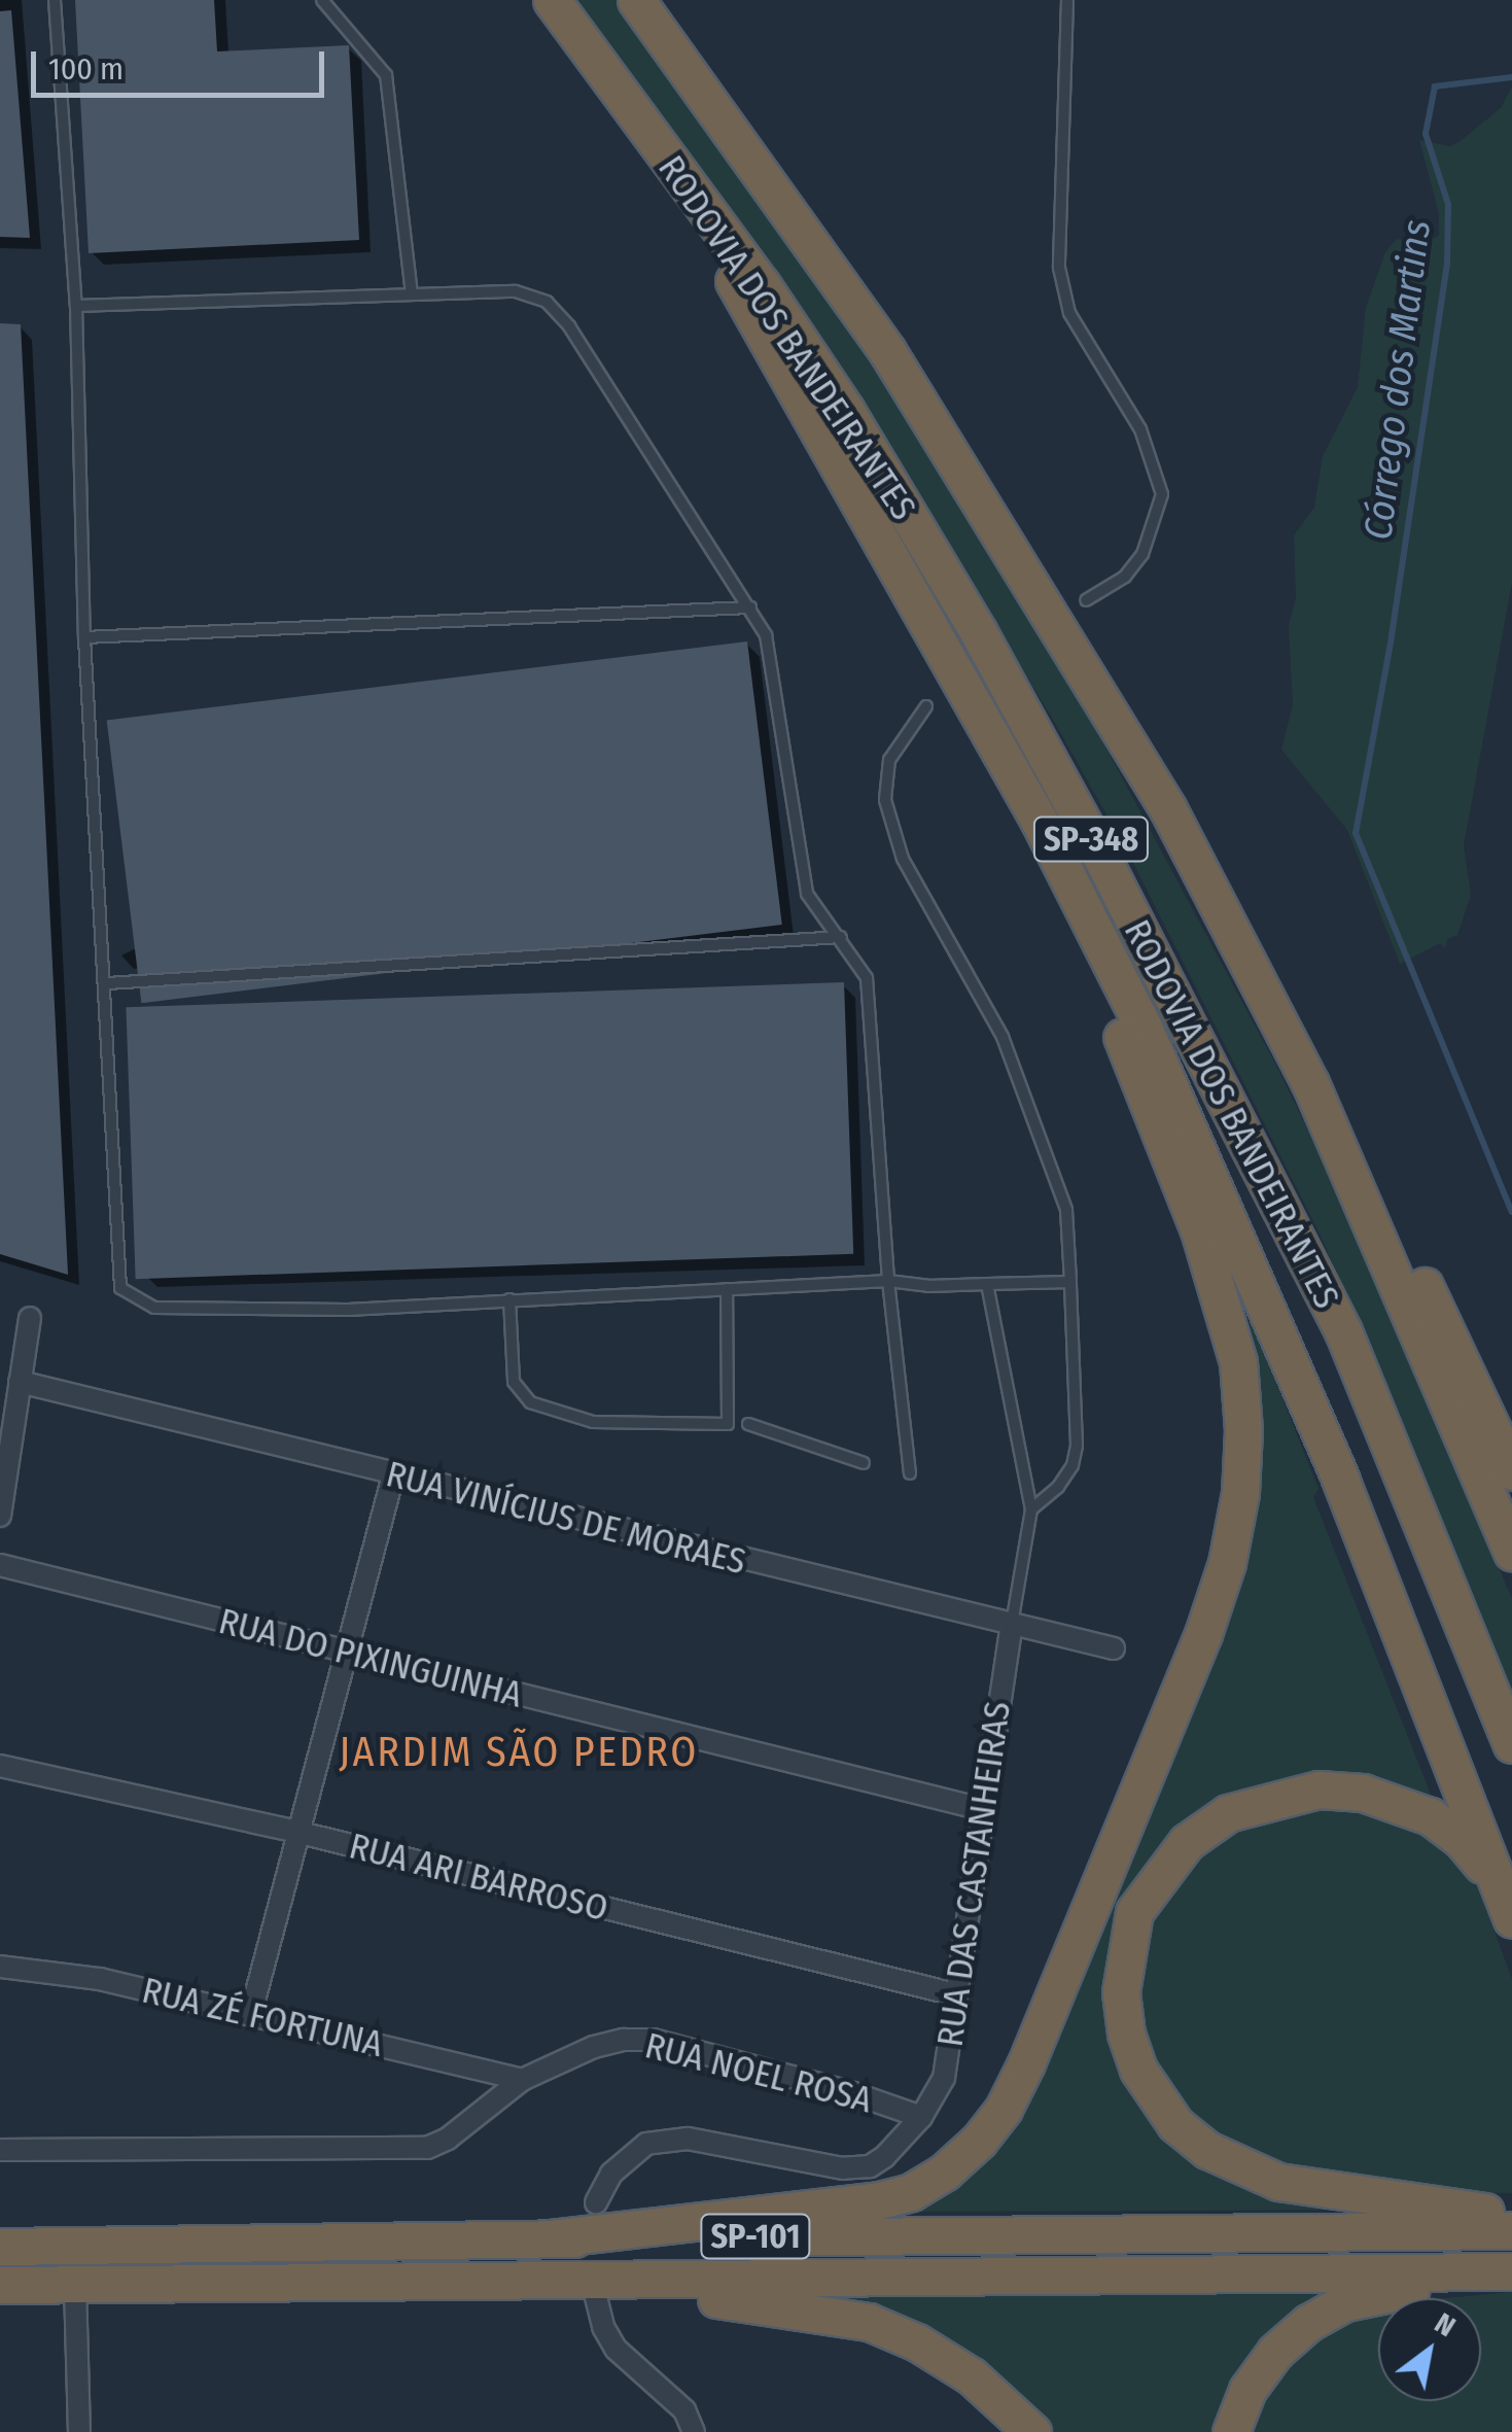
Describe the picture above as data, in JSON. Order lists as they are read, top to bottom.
{
  "streets": {
    "highway": ["RODOVIA DOS BANDEIRANTES", "SP-348", "SP-101"],
    "street": [
      "RUA VINÍCIUS DE MORAES",
      "RUA DO PIXINGUINHA",
      "RUA DAS CASTANHEIRAS",
      "RUA ARI BARROSO",
      "RUA ZÉ FORTUNA",
      "RUA NOEL ROSA"
    ]
  },
  "crossings": [
    ["RUA VINÍCIUS DE MORAES", "RUA DAS CASTANHEIRAS"],
    ["RUA DO PIXINGUINHA", "RUA DAS CASTANHEIRAS"],
    ["RUA DAS CASTANHEIRAS", "RUA ARI BARROSO"],
    ["RUA DAS CASTANHEIRAS", "RUA NOEL ROSA"],
    ["RUA ZÉ FORTUNA", "RUA NOEL ROSA"]
  ],
  "districts": ["JARDIM SÃO PEDRO"],
  "water": ["Córrego dos Martins"],
  "scale_bar": "100 m",
  "north": "top right"
}
